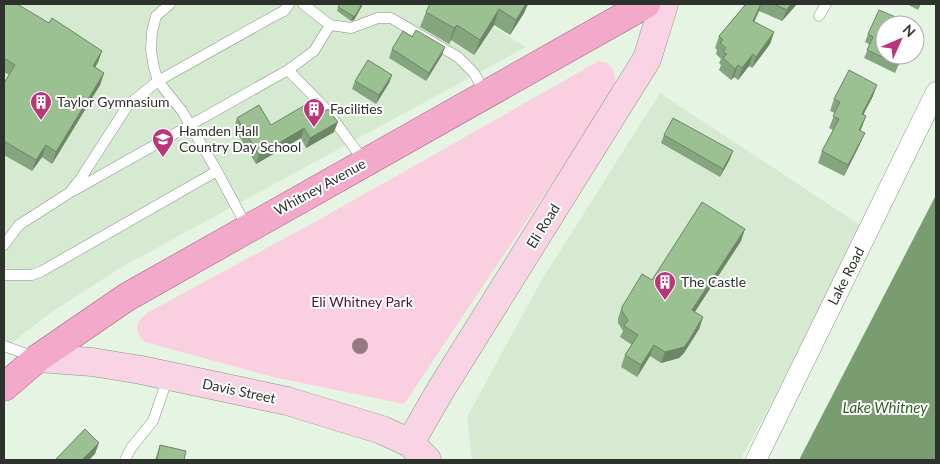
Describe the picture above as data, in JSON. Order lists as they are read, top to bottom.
{
  "streets": {
    "main road": ["Whitney Avenue", "Eli Road", "Davis Street"],
    "street": ["Lake Road"]
  },
  "crossings": [
    ["Whitney Avenue", "Davis Street"],
    ["Eli Road", "Davis Street"]
  ],
  "water": ["Lake Whitney"],
  "parks": ["Eli Whitney Park"],
  "places": {
    "building": ["Taylor Gymnasium", "Facilities", "The Castle"],
    "school or university": ["Hamden Hall Country Day School"]
  },
  "north": "top right"
}
